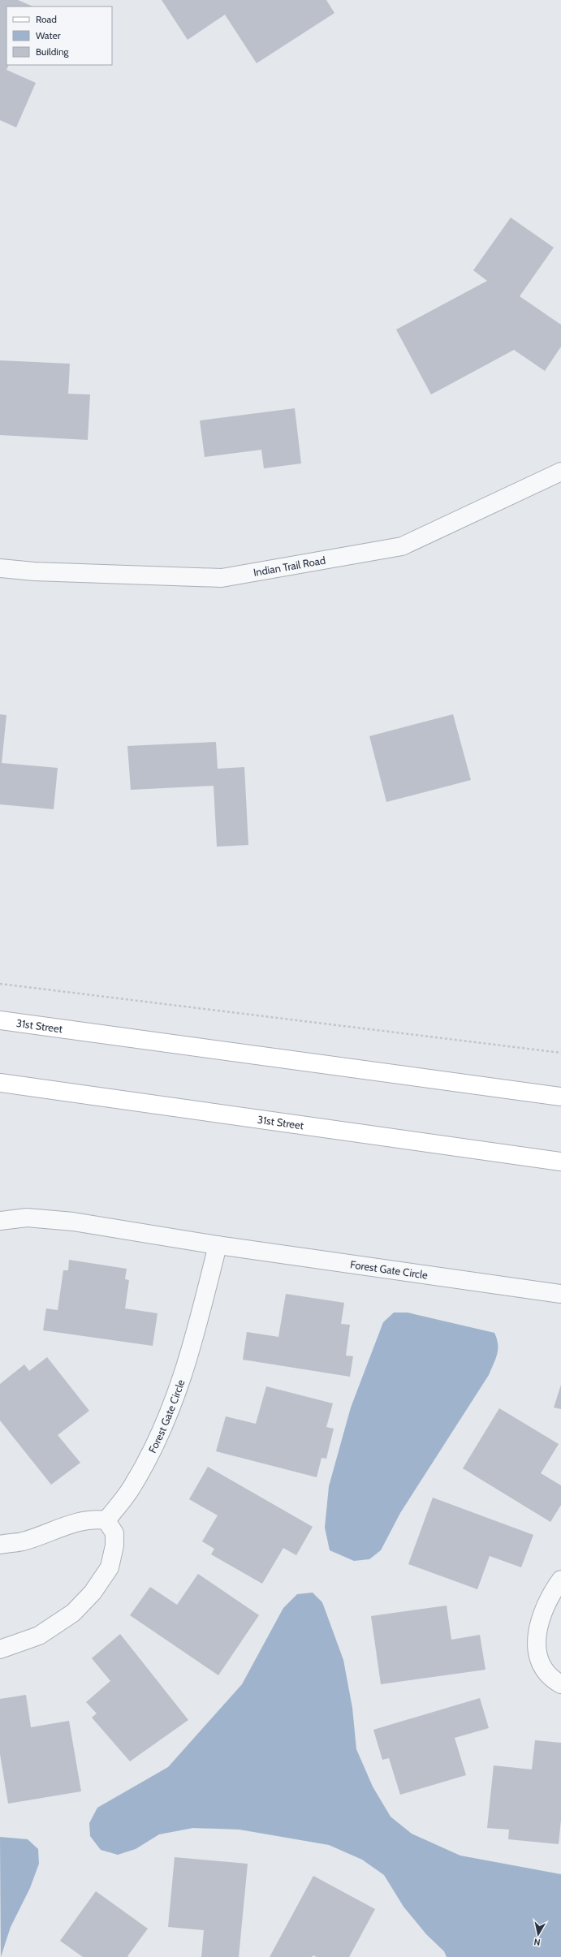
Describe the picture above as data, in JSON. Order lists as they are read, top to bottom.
{
  "streets": {
    "main road": ["31st Street"],
    "street": ["Indian Trail Road", "Forest Gate Circle"]
  },
  "legend": ["Road", "Water", "Building"],
  "north": "bottom"
}
